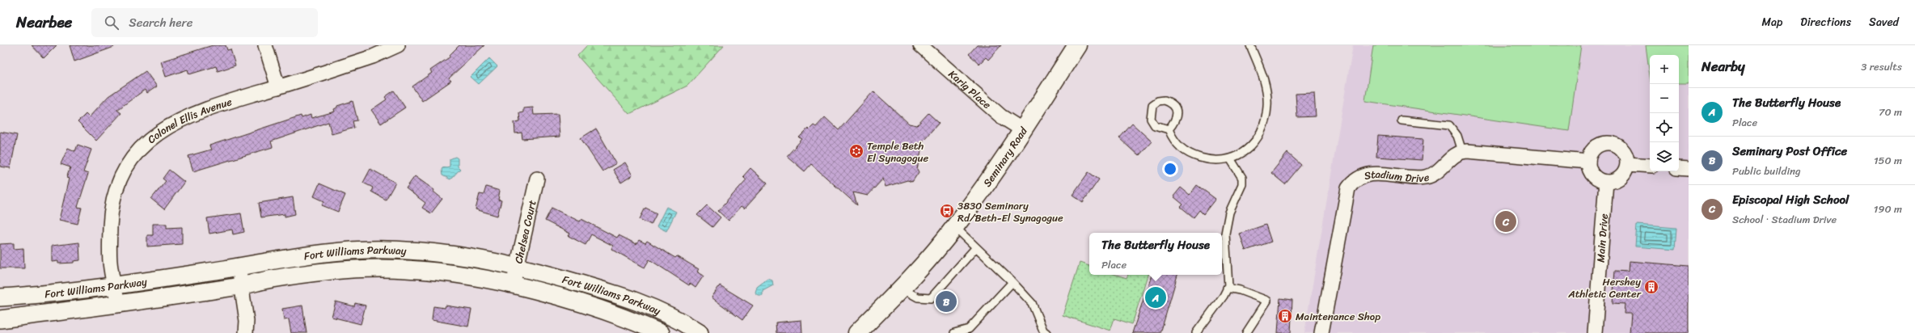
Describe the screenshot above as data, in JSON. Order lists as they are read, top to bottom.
{
  "streets": {
    "main road": ["Seminary Road"],
    "street": [
      "Karig Place",
      "Colonel Ellis Avenue",
      "Stadium Drive",
      "Chelsea Court",
      "Main Drive",
      "Fort Williams Parkway"
    ]
  },
  "crossings": [
    ["Karig Place", "Seminary Road"],
    ["Colonel Ellis Avenue", "Fort Williams Parkway"],
    ["Chelsea Court", "Fort Williams Parkway"]
  ],
  "places": {
    "synagogue": ["Temple Beth El Synagogue"],
    "bus stop": ["3830 Seminary Rd/Beth-El Synagogue"],
    "building": ["Hershey Athletic Center", "Maintenance Shop"]
  },
  "page": {
    "header": "Nearbee",
    "search": "Search here",
    "nav": ["Map", "Directions", "Saved"],
    "heading": ["Nearby", "3 results"],
    "map_buttons": ["+", "−"],
    "list": [
      {
        "mark": "A",
        "name": "The Butterfly House",
        "note": "Place",
        "value": "70 m"
      },
      {
        "mark": "B",
        "name": "Seminary Post Office",
        "note": "Public building",
        "value": "150 m"
      },
      {
        "mark": "C",
        "name": "Episcopal High School",
        "note": "School · Stadium Drive",
        "value": "190 m"
      }
    ],
    "pins": ["C", "A", "B"],
    "popup": ["The Butterfly House", "Place"]
  }
}
